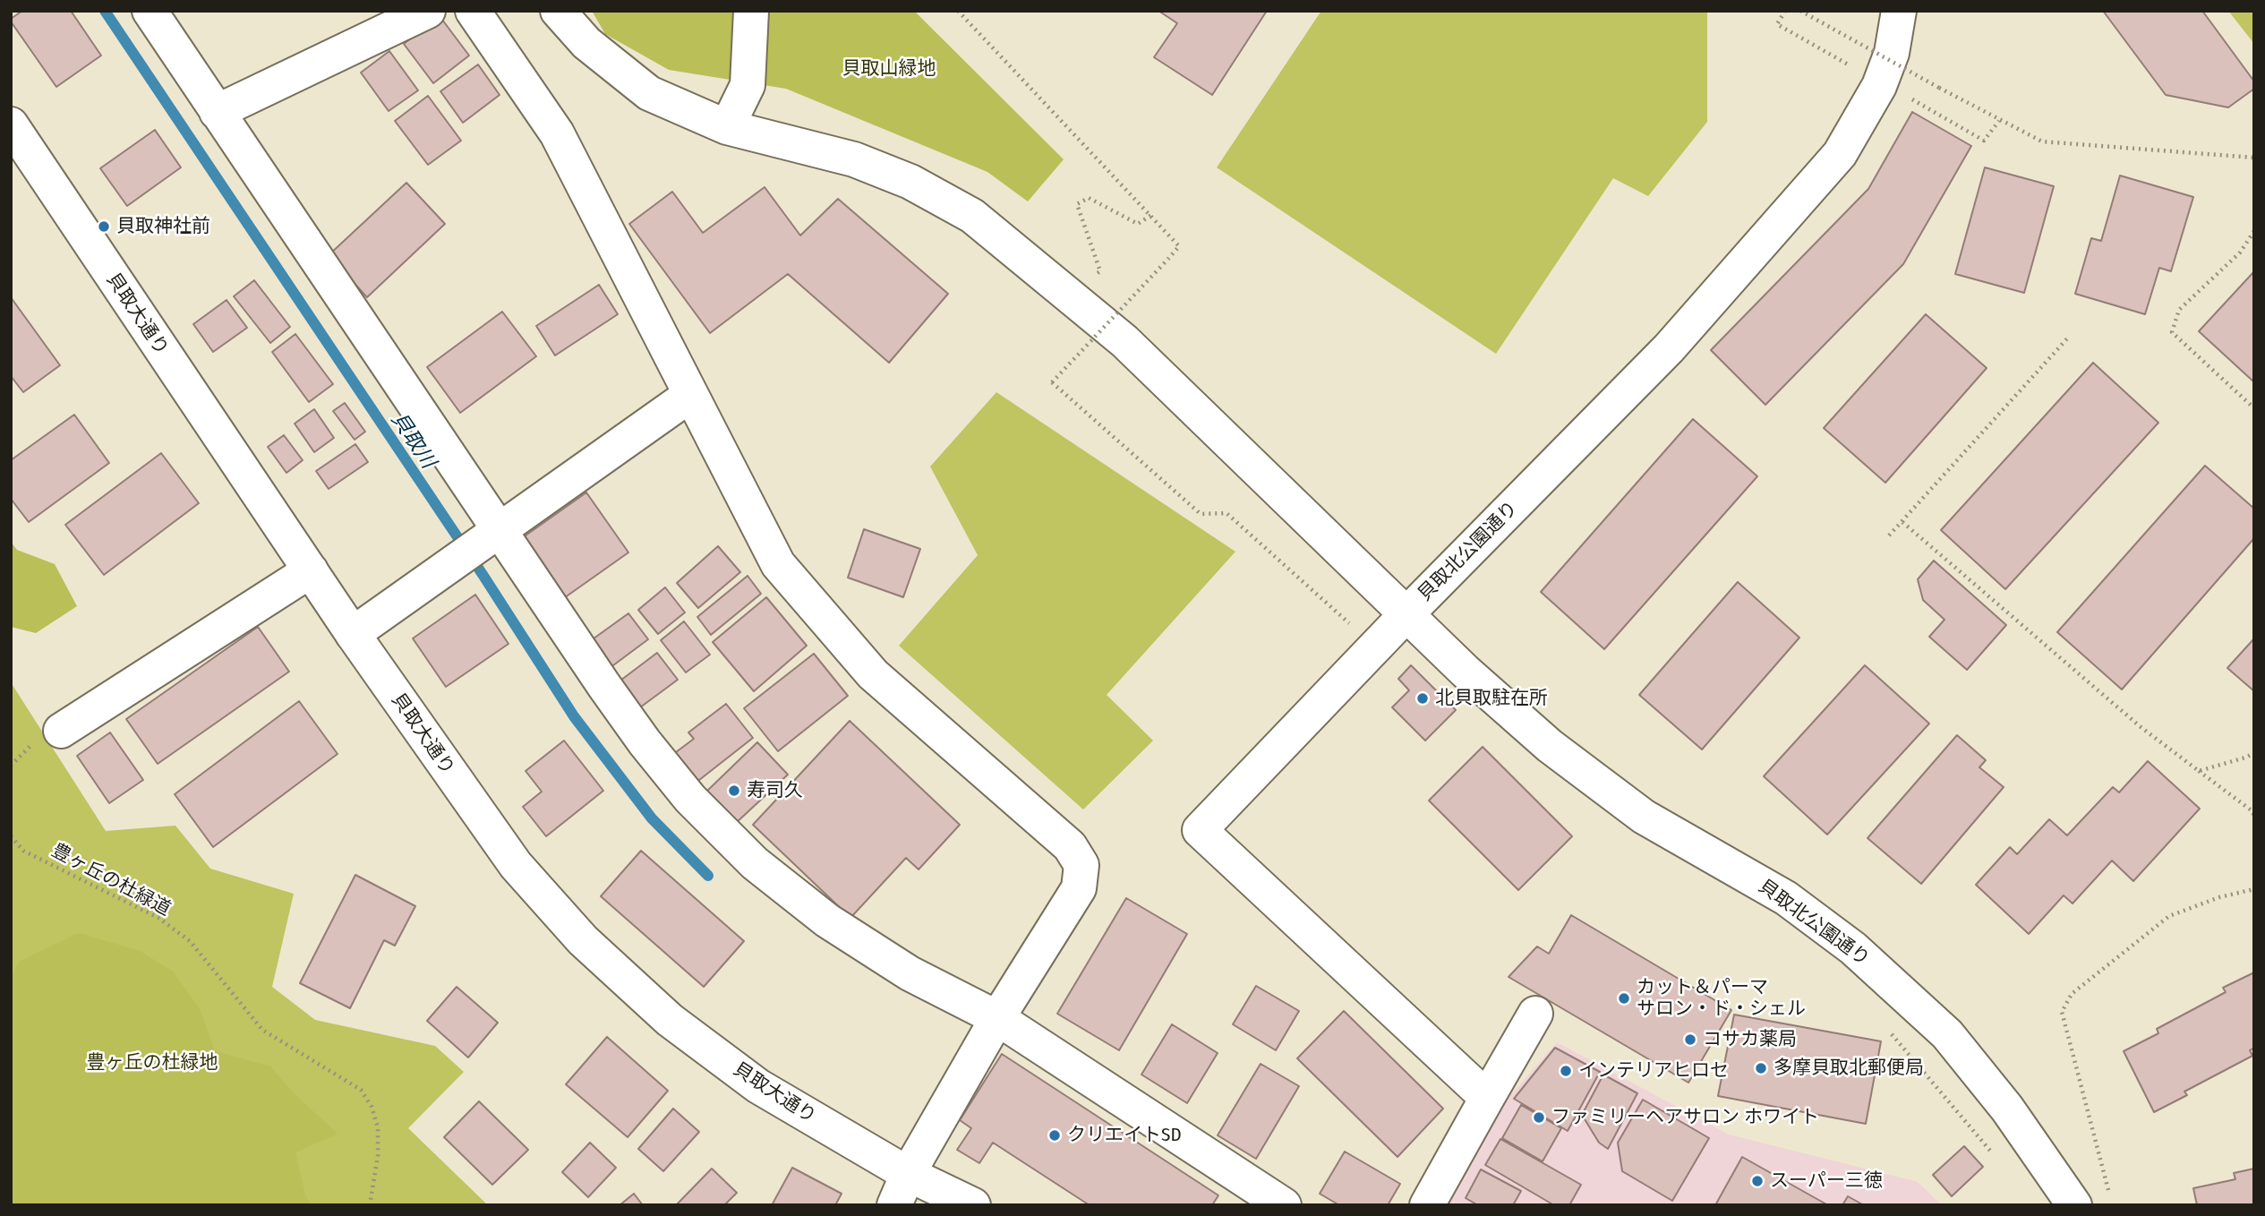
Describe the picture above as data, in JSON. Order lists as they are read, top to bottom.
{
  "streets": {
    "street": ["貝取大通り", "貝取北公園通り"],
    "path": ["豊ヶ丘の杜緑道"]
  },
  "water": ["貝取川"],
  "parks": ["貝取山緑地", "豊ヶ丘の杜緑地"],
  "places": [
    "貝取神社前",
    "北貝取駐在所",
    "寿司久",
    "カット＆パーマ サロン・ド・シェル",
    "コサカ薬局",
    "多摩貝取北郵便局",
    "インテリアヒロセ",
    "ファミリーヘアサロン ホワイト",
    "クリエイトSD",
    "スーパー三徳"
  ]
}
